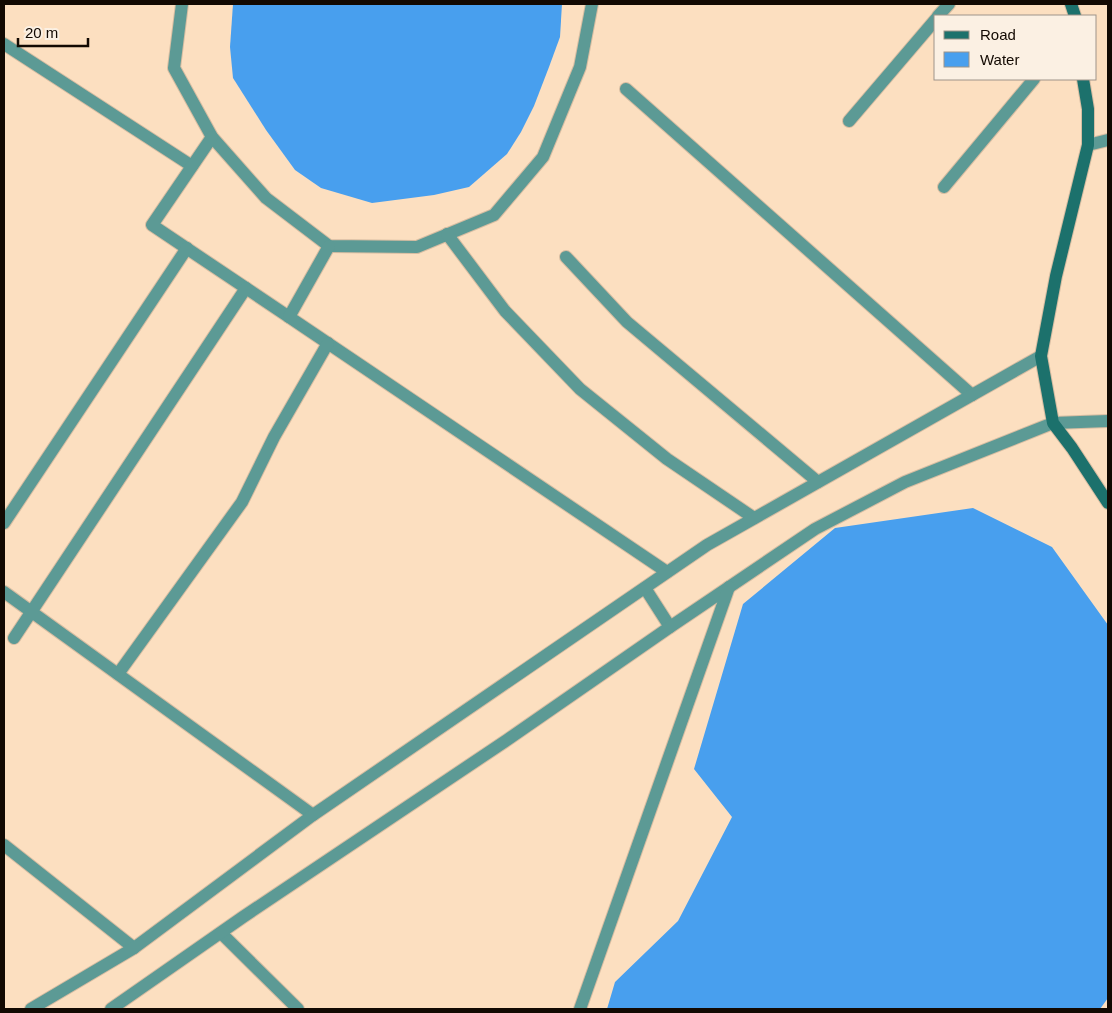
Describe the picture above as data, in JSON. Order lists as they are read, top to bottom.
{
  "legend": ["Road", "Water"],
  "scale_bar": "20 m"
}
